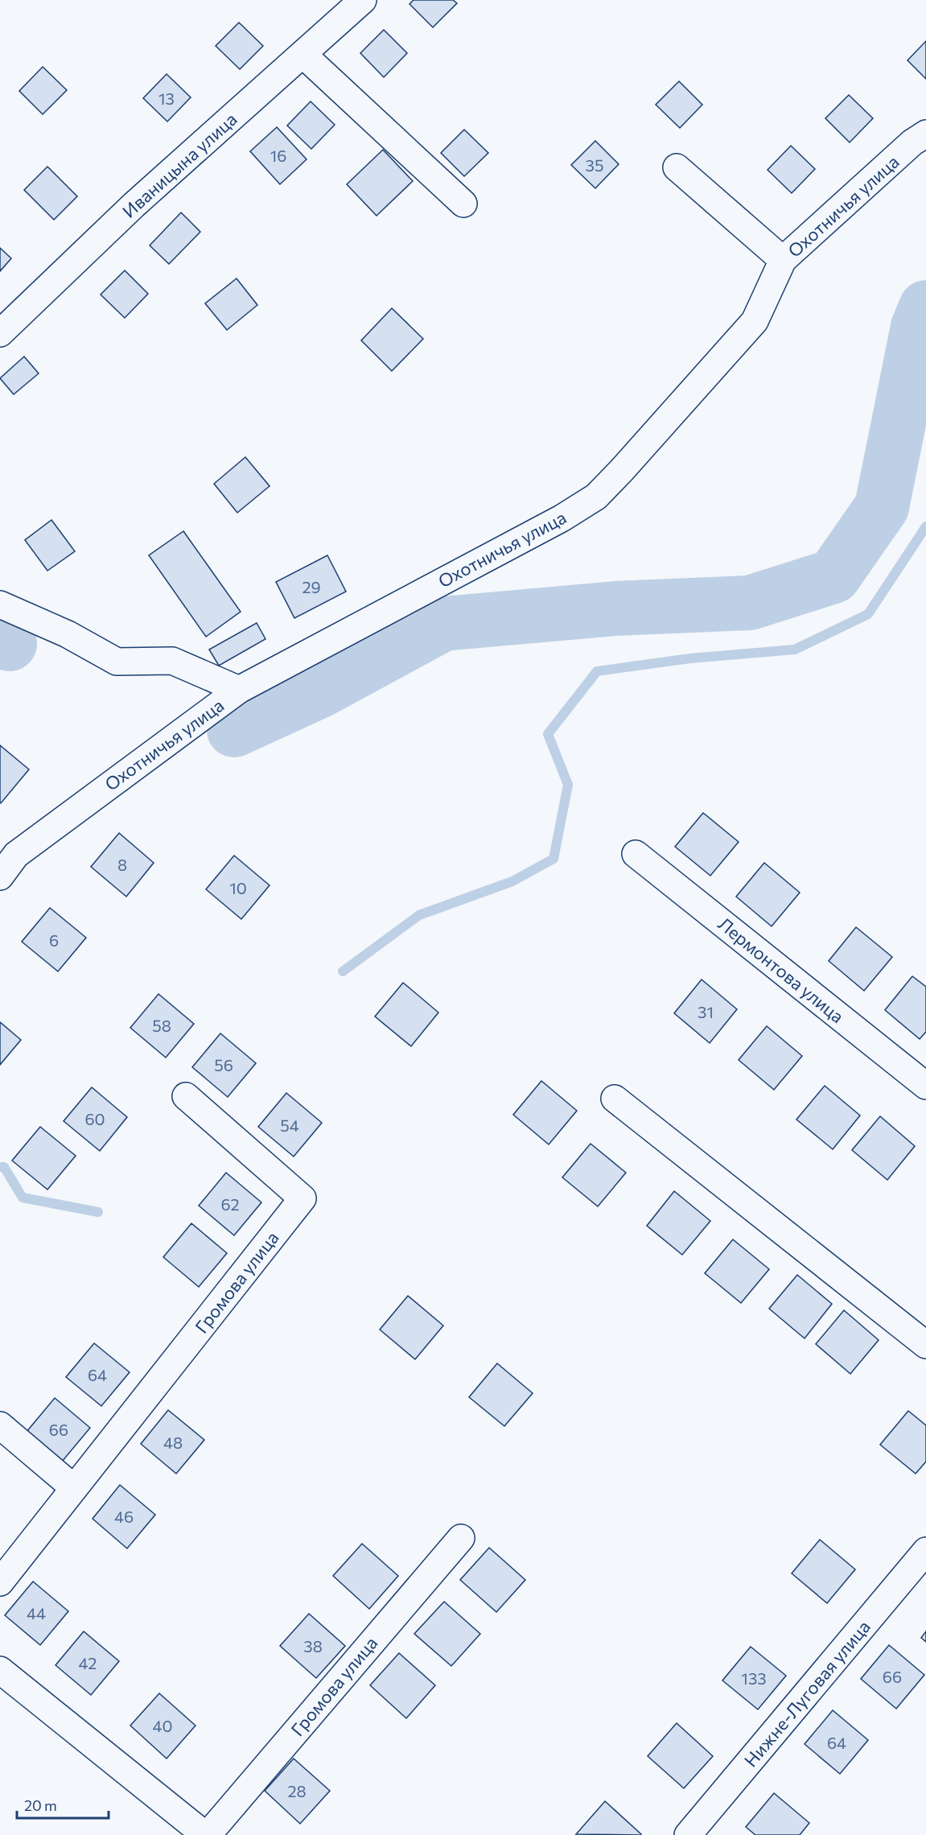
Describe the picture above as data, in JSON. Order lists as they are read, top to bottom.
{
  "streets": {
    "street": [
      "Иваницына улица",
      "Охотничья улица",
      "Лермонтова улица",
      "Громова улица",
      "Нижне-Луговая улица"
    ]
  },
  "house_numbers": [
    "13",
    "16",
    "35",
    "29",
    "8",
    "10",
    "6",
    "31",
    "58",
    "56",
    "60",
    "54",
    "62",
    "64",
    "66",
    "48",
    "46",
    "44",
    "38",
    "42",
    "66",
    "133",
    "40",
    "64",
    "28"
  ],
  "scale_bar": "20 m"
}
